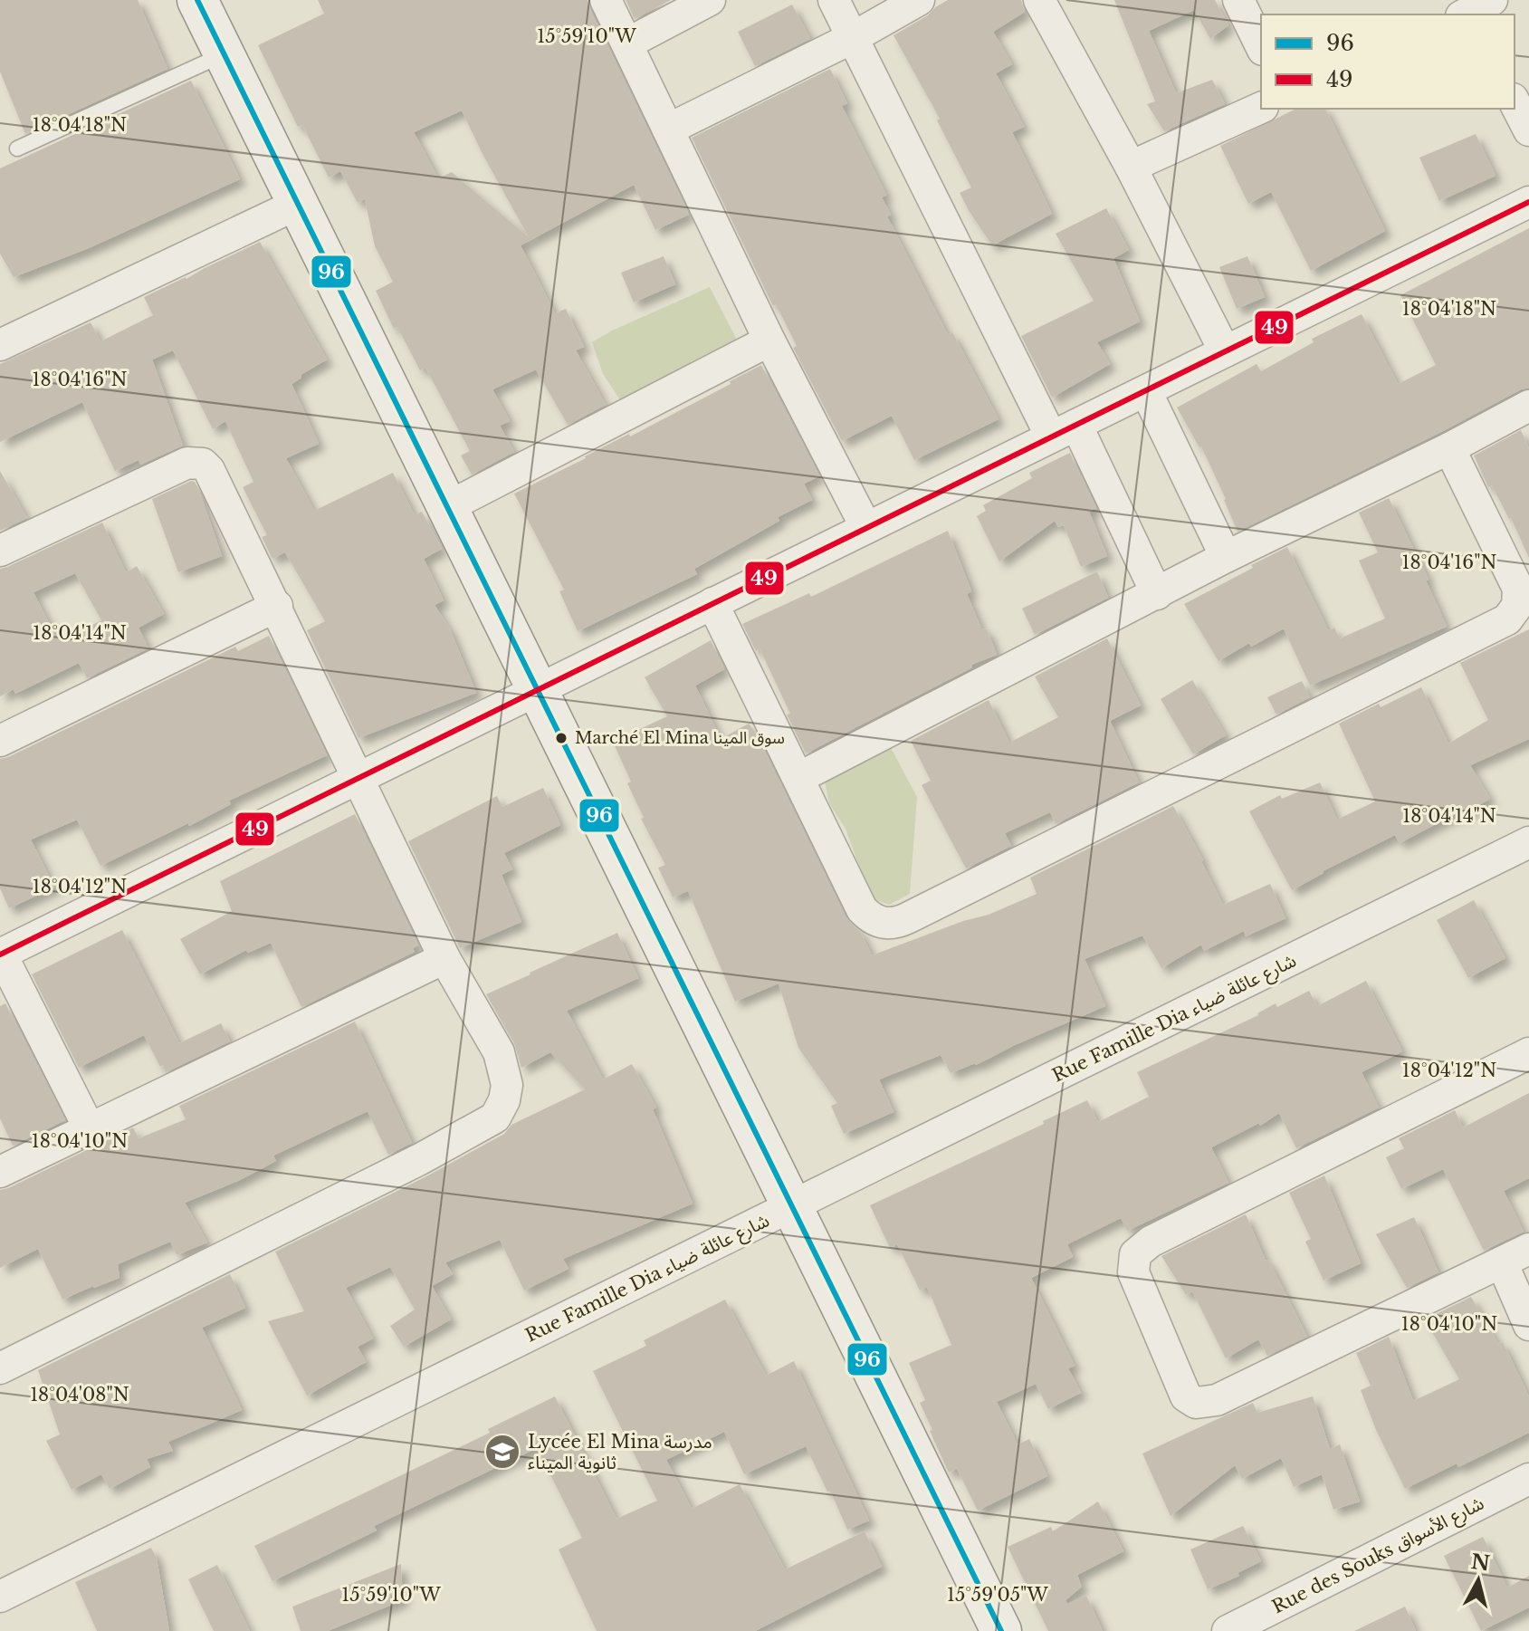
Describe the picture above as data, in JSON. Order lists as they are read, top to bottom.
{
  "streets": {
    "street": ["Rue Famille Dia شارع عائلة ضياء", "Rue des Souks شارع الأسواق"]
  },
  "places": {
    "other": ["Marché El Mina سوق المينا"],
    "school or university": ["Lycée El Mina مدرسة ثانوية الميناء"]
  },
  "lines": ["transit line 96", "transit line 49"],
  "legend": ["96", "49"],
  "north": "top",
  "coordinates": [
    "15°59'10\"W",
    "18°04'18\"N",
    "18°04'16\"N",
    "18°04'14\"N",
    "18°04'12\"N",
    "18°04'10\"N",
    "18°04'08\"N",
    "15°59'05\"W"
  ]
}
